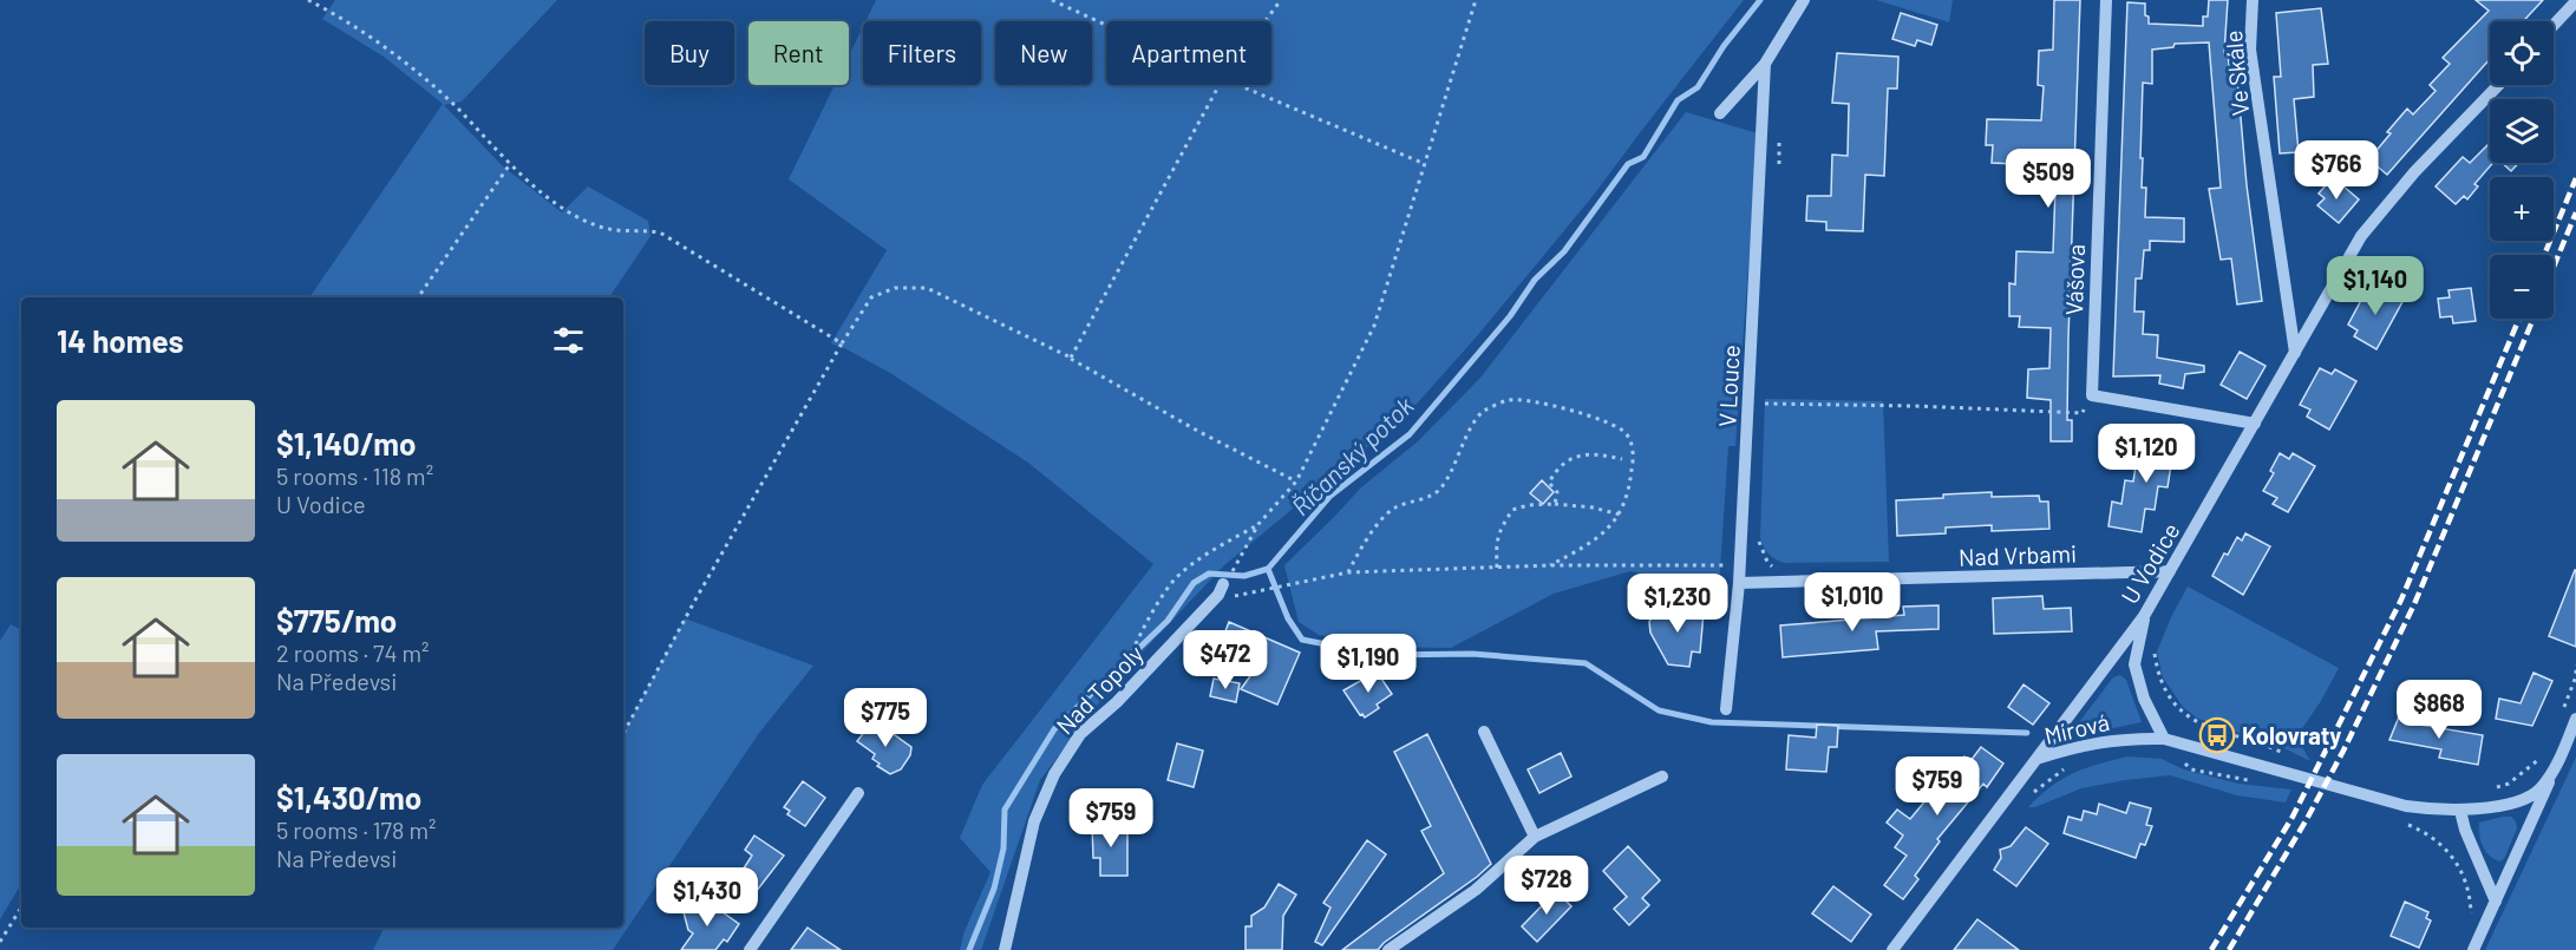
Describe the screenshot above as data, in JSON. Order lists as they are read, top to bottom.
{
  "streets": {
    "street": [
      "Ve Skále",
      "Vášova",
      "V Louce",
      "Nad Vrbami",
      "U Vodice",
      "Nad Topoly",
      "Mírová"
    ]
  },
  "crossings": [
    ["Ve Skále", "U Vodice"],
    ["V Louce", "Nad Vrbami"],
    ["Nad Vrbami", "U Vodice"],
    ["U Vodice", "Mírová"]
  ],
  "water": ["Říčanský potok"],
  "places": {
    "bus stop": ["Kolovraty"]
  },
  "page": {
    "map_buttons": ["+", "−"],
    "chip": [
      "Buy",
      "Rent",
      "Filters",
      "New",
      "Apartment"
    ],
    "price": [
      "$766",
      "$509",
      "$1,140",
      "$1,120",
      "$1,010",
      "$1,230",
      "$472",
      "$1,190",
      "$868",
      "$775",
      "$759",
      "$759",
      "$728",
      "$1,430"
    ],
    "heading": "14 homes",
    "list": [
      {
        "name": "$1,140/mo",
        "note": "5 rooms · 118 m² · U Vodice"
      },
      {
        "name": "$775/mo",
        "note": "2 rooms · 74 m² · Na Předevsi"
      },
      {
        "name": "$1,430/mo",
        "note": "5 rooms · 178 m² · Na Předevsi"
      }
    ]
  }
}
